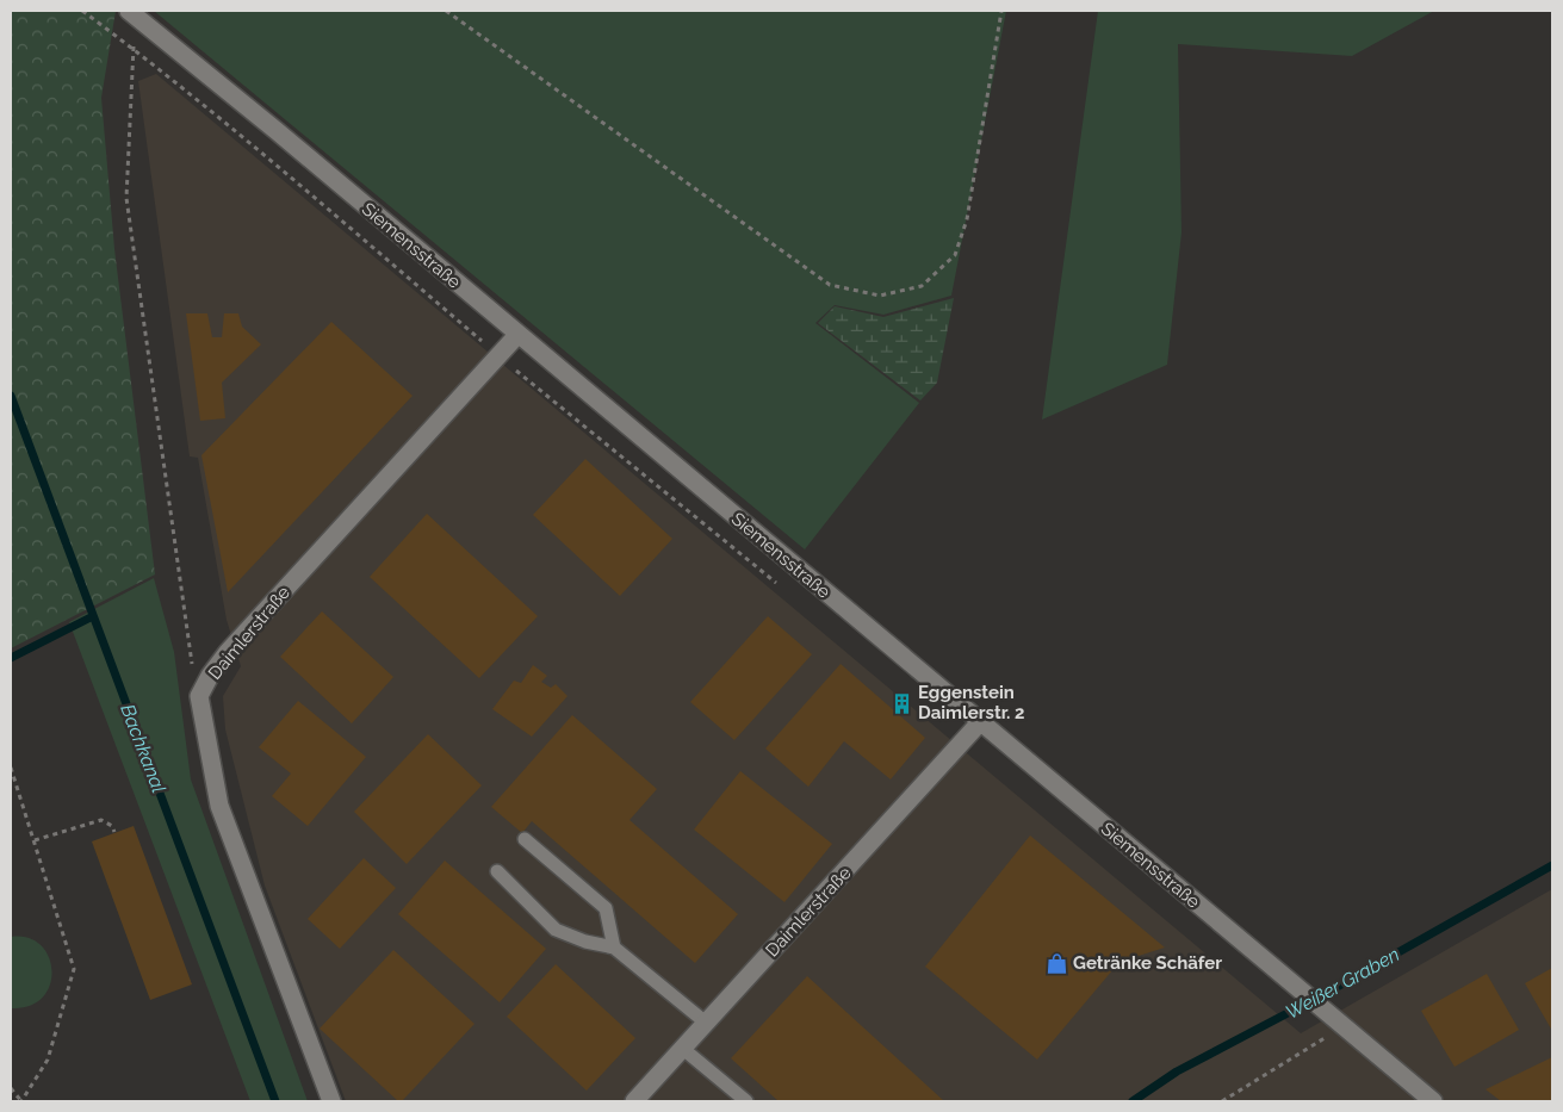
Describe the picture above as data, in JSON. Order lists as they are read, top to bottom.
{
  "streets": {
    "street": ["Siemensstraße", "Daimlerstraße"]
  },
  "crossings": [
    ["Siemensstraße", "Daimlerstraße"]
  ],
  "water": ["Bachkanal", "Weißer Graben"],
  "places": {
    "building": ["Eggenstein Daimlerstr. 2"],
    "shop": ["Getränke Schäfer"]
  }
}
